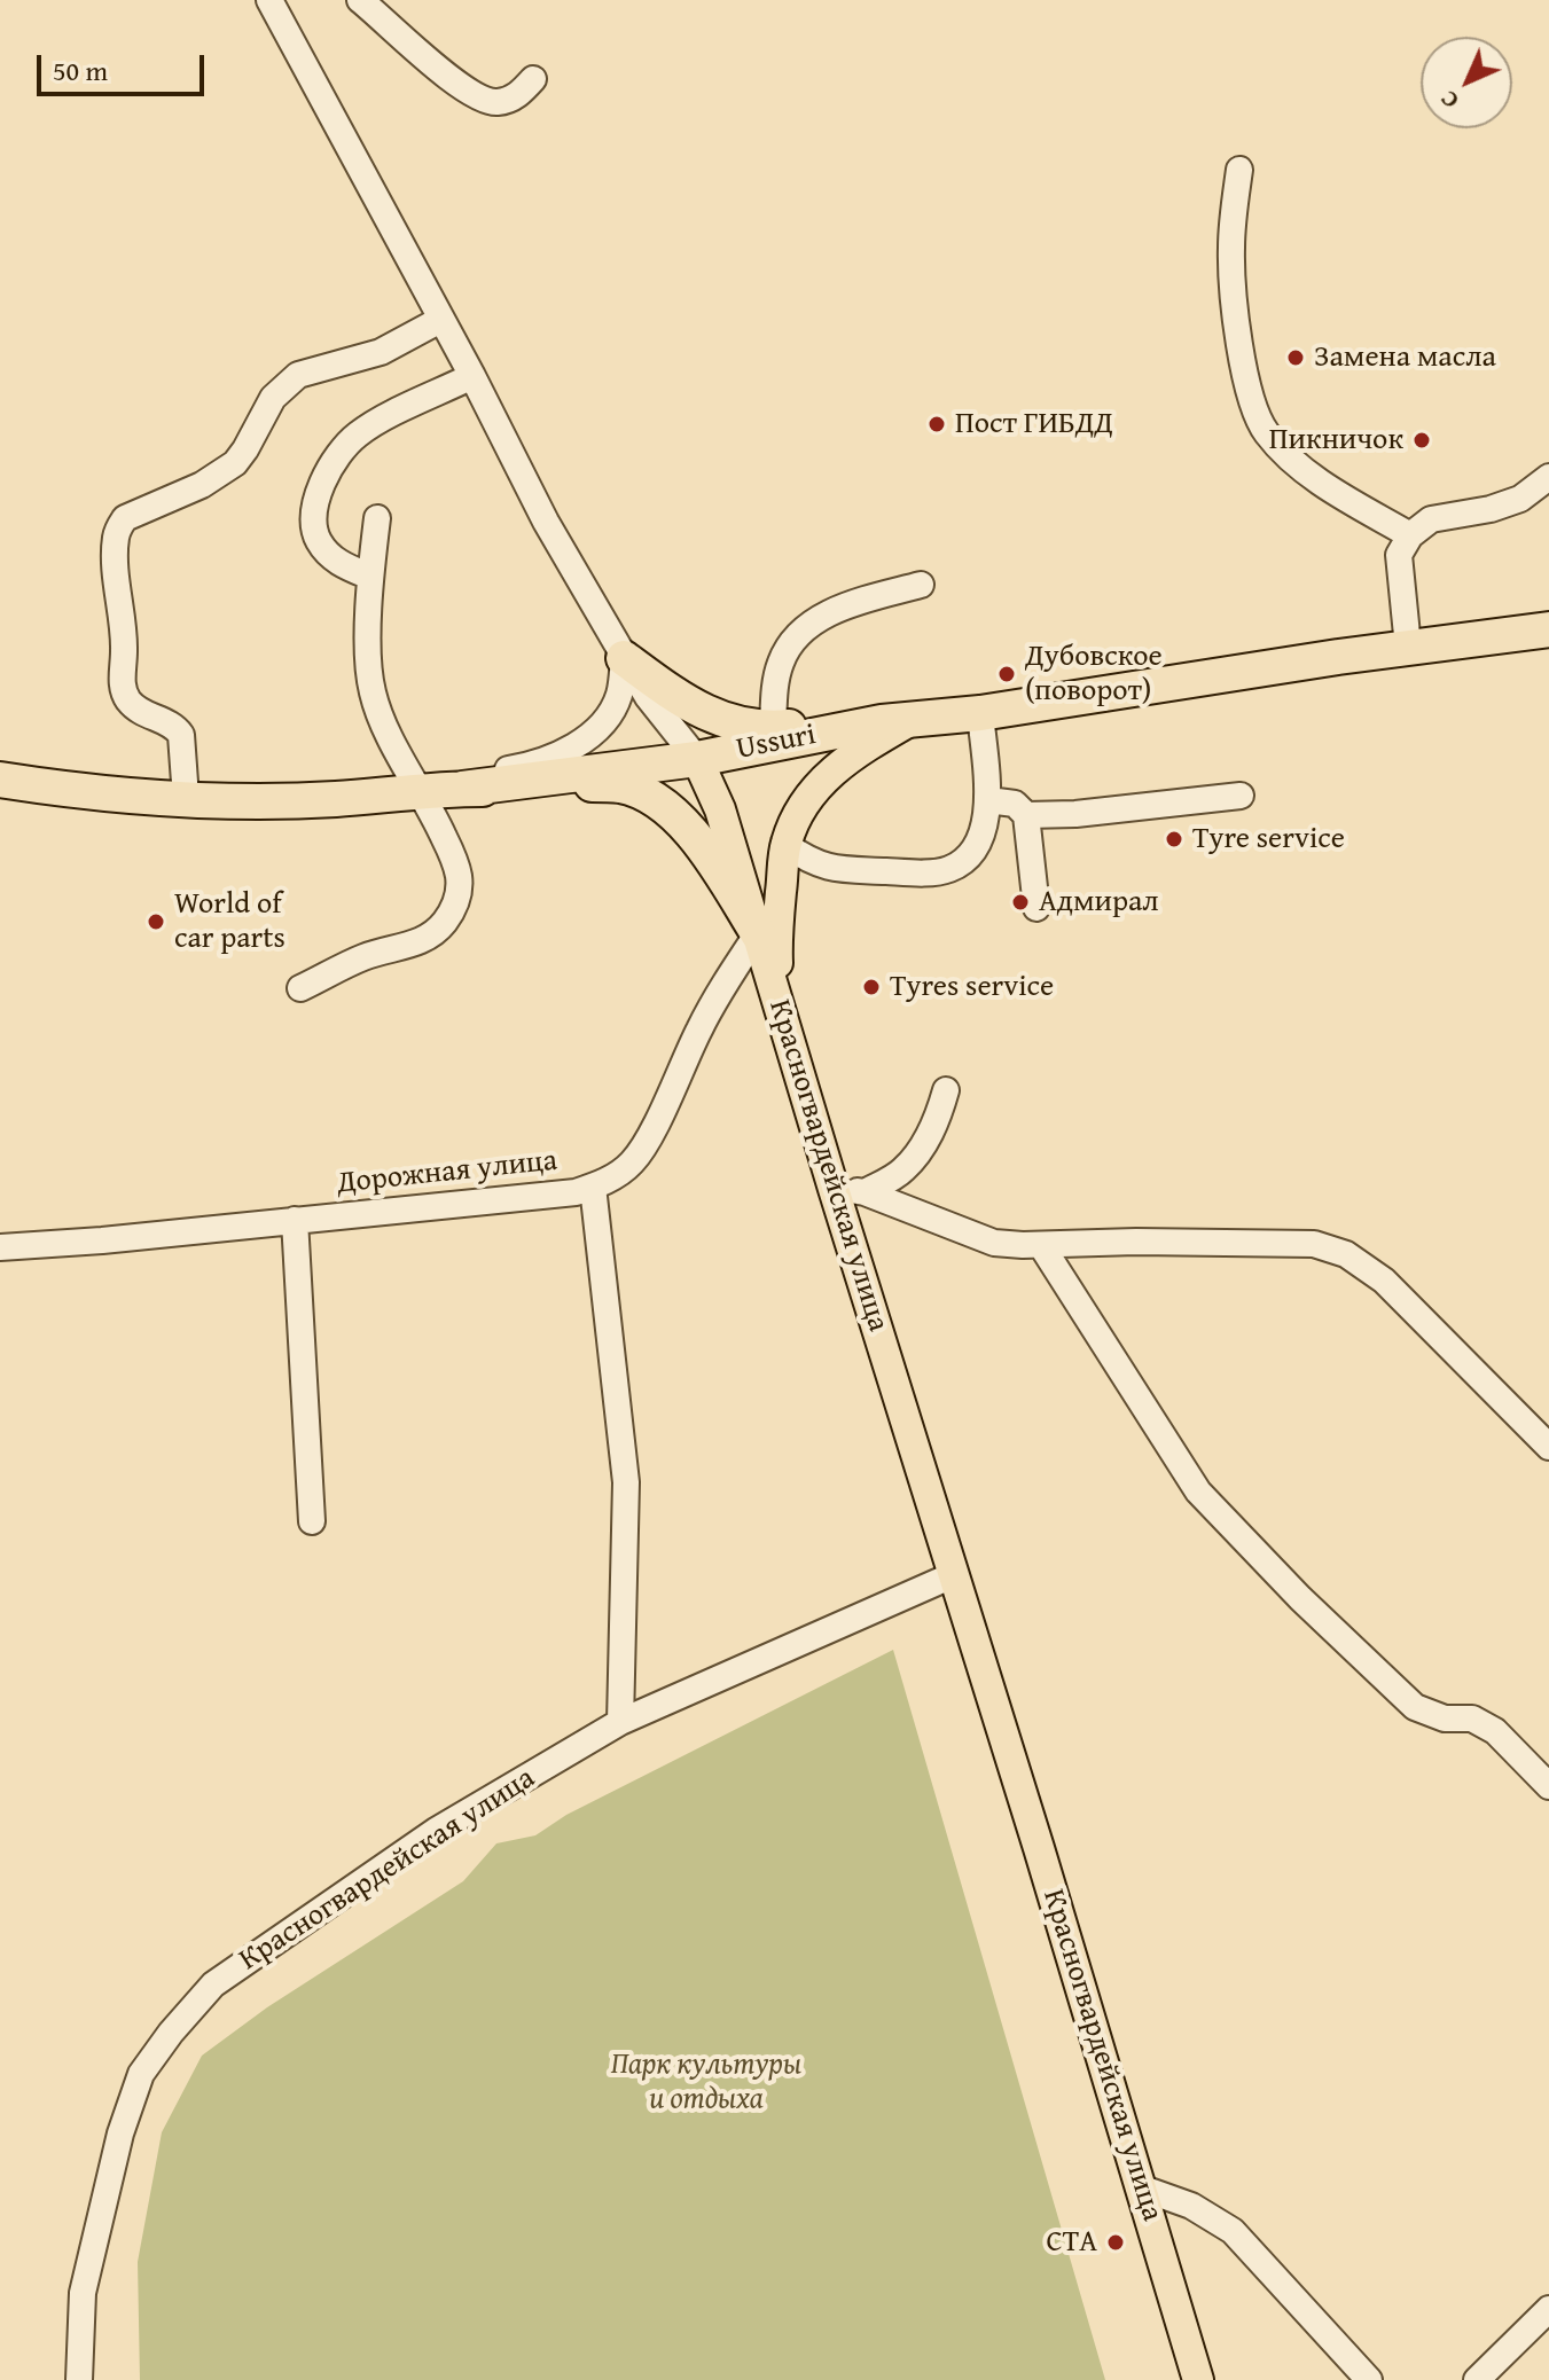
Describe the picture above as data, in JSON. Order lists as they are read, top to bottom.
{
  "streets": {
    "highway": ["Ussuri"],
    "main road": ["Красногвардейская улица"],
    "street": ["Дорожная улица"]
  },
  "crossings": [
    ["Ussuri", "Красногвардейская улица"],
    ["Красногвардейская улица", "Дорожная улица"]
  ],
  "parks": ["Парк культуры и отдыха"],
  "places": [
    "Замена масла",
    "Пост ГИБДД",
    "Пикничок",
    "Дубовское (поворот)",
    "Tyre service",
    "Адмирал",
    "World of car parts",
    "Tyres service",
    "СТА"
  ],
  "scale_bar": "50 m",
  "north": "bottom left"
}
